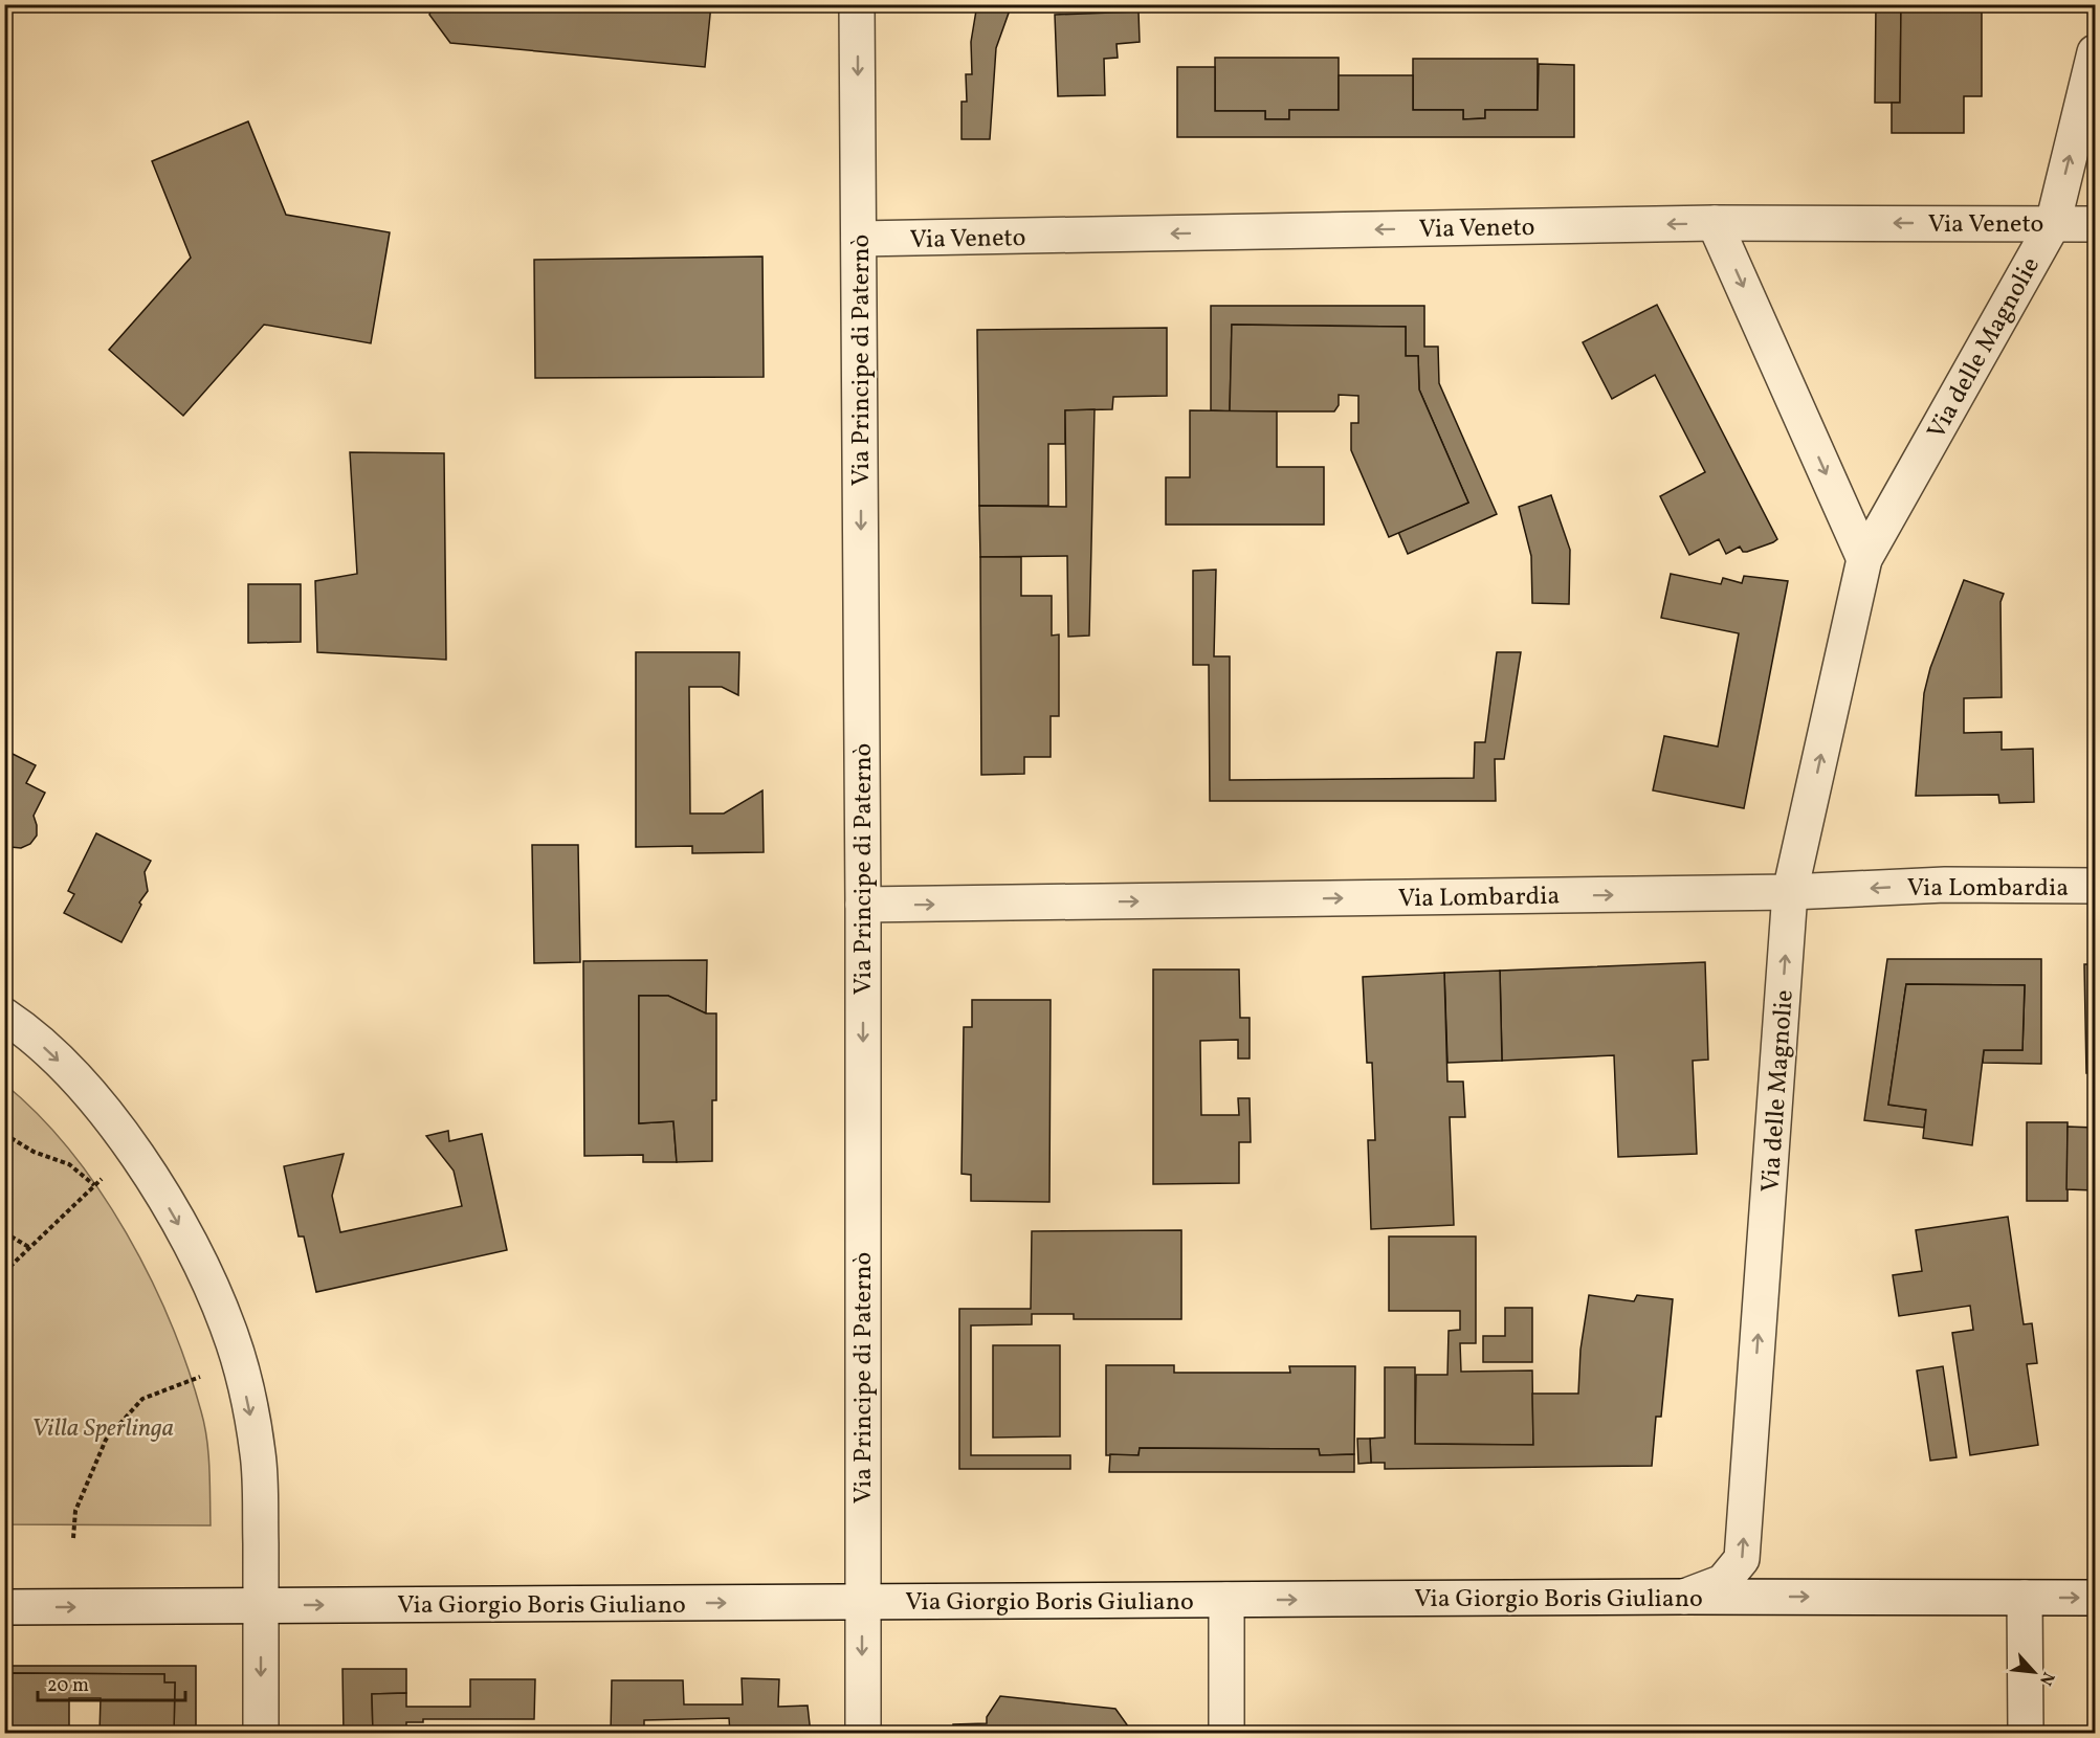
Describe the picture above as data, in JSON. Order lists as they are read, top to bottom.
{
  "streets": {
    "street": [
      "Via Veneto",
      "Via delle Magnolie",
      "Via Principe di Paternò",
      "Via Lombardia",
      "Via Giorgio Boris Giuliano"
    ]
  },
  "crossings": [
    ["Via Veneto", "Via delle Magnolie"],
    ["Via Veneto", "Via Principe di Paternò"],
    ["Via delle Magnolie", "Via Lombardia"],
    ["Via delle Magnolie", "Via Giorgio Boris Giuliano"],
    ["Via Principe di Paternò", "Via Lombardia"],
    ["Via Principe di Paternò", "Via Giorgio Boris Giuliano"]
  ],
  "one_way": [
    "Via Veneto",
    "Via delle Magnolie",
    "Via Principe di Paternò",
    "Via Giorgio Boris Giuliano"
  ],
  "parks": ["Villa Sperlinga"],
  "scale_bar": "20 m",
  "north": "bottom right"
}
